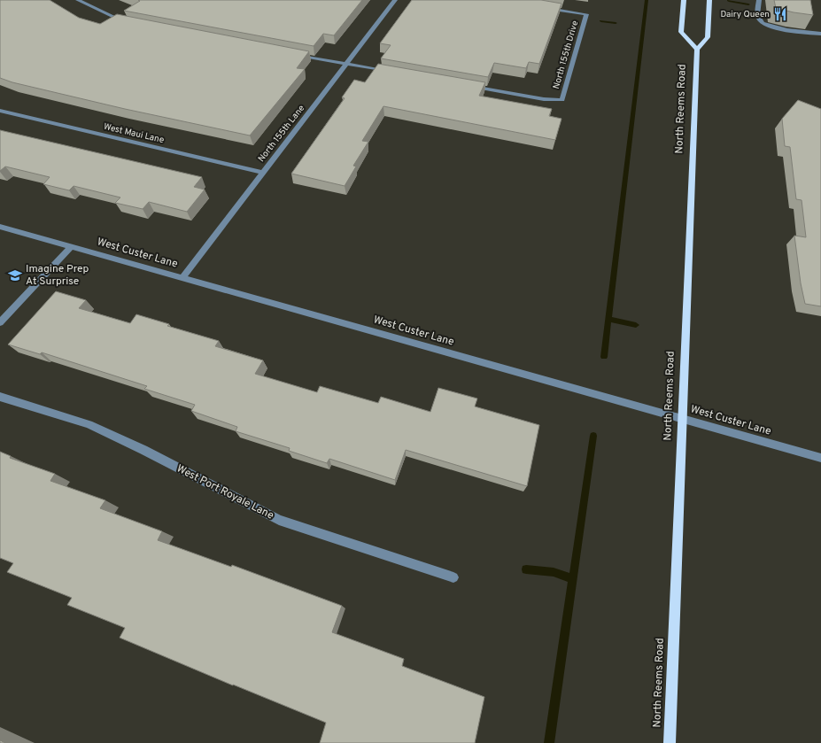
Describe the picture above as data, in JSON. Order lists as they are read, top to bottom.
{
  "streets": {
    "main road": ["North Reems Road"],
    "street": [
      "North 155th Drive",
      "West Maui Lane",
      "North 155th Lane",
      "West Custer Lane",
      "West Port Royale Lane"
    ]
  },
  "crossings": [
    ["North Reems Road", "West Custer Lane"],
    ["West Maui Lane", "North 155th Lane"],
    ["North 155th Lane", "West Custer Lane"]
  ],
  "places": {
    "restaurant": ["Dairy Queen"],
    "school or university": ["Imagine Prep At Surprise"]
  }
}
